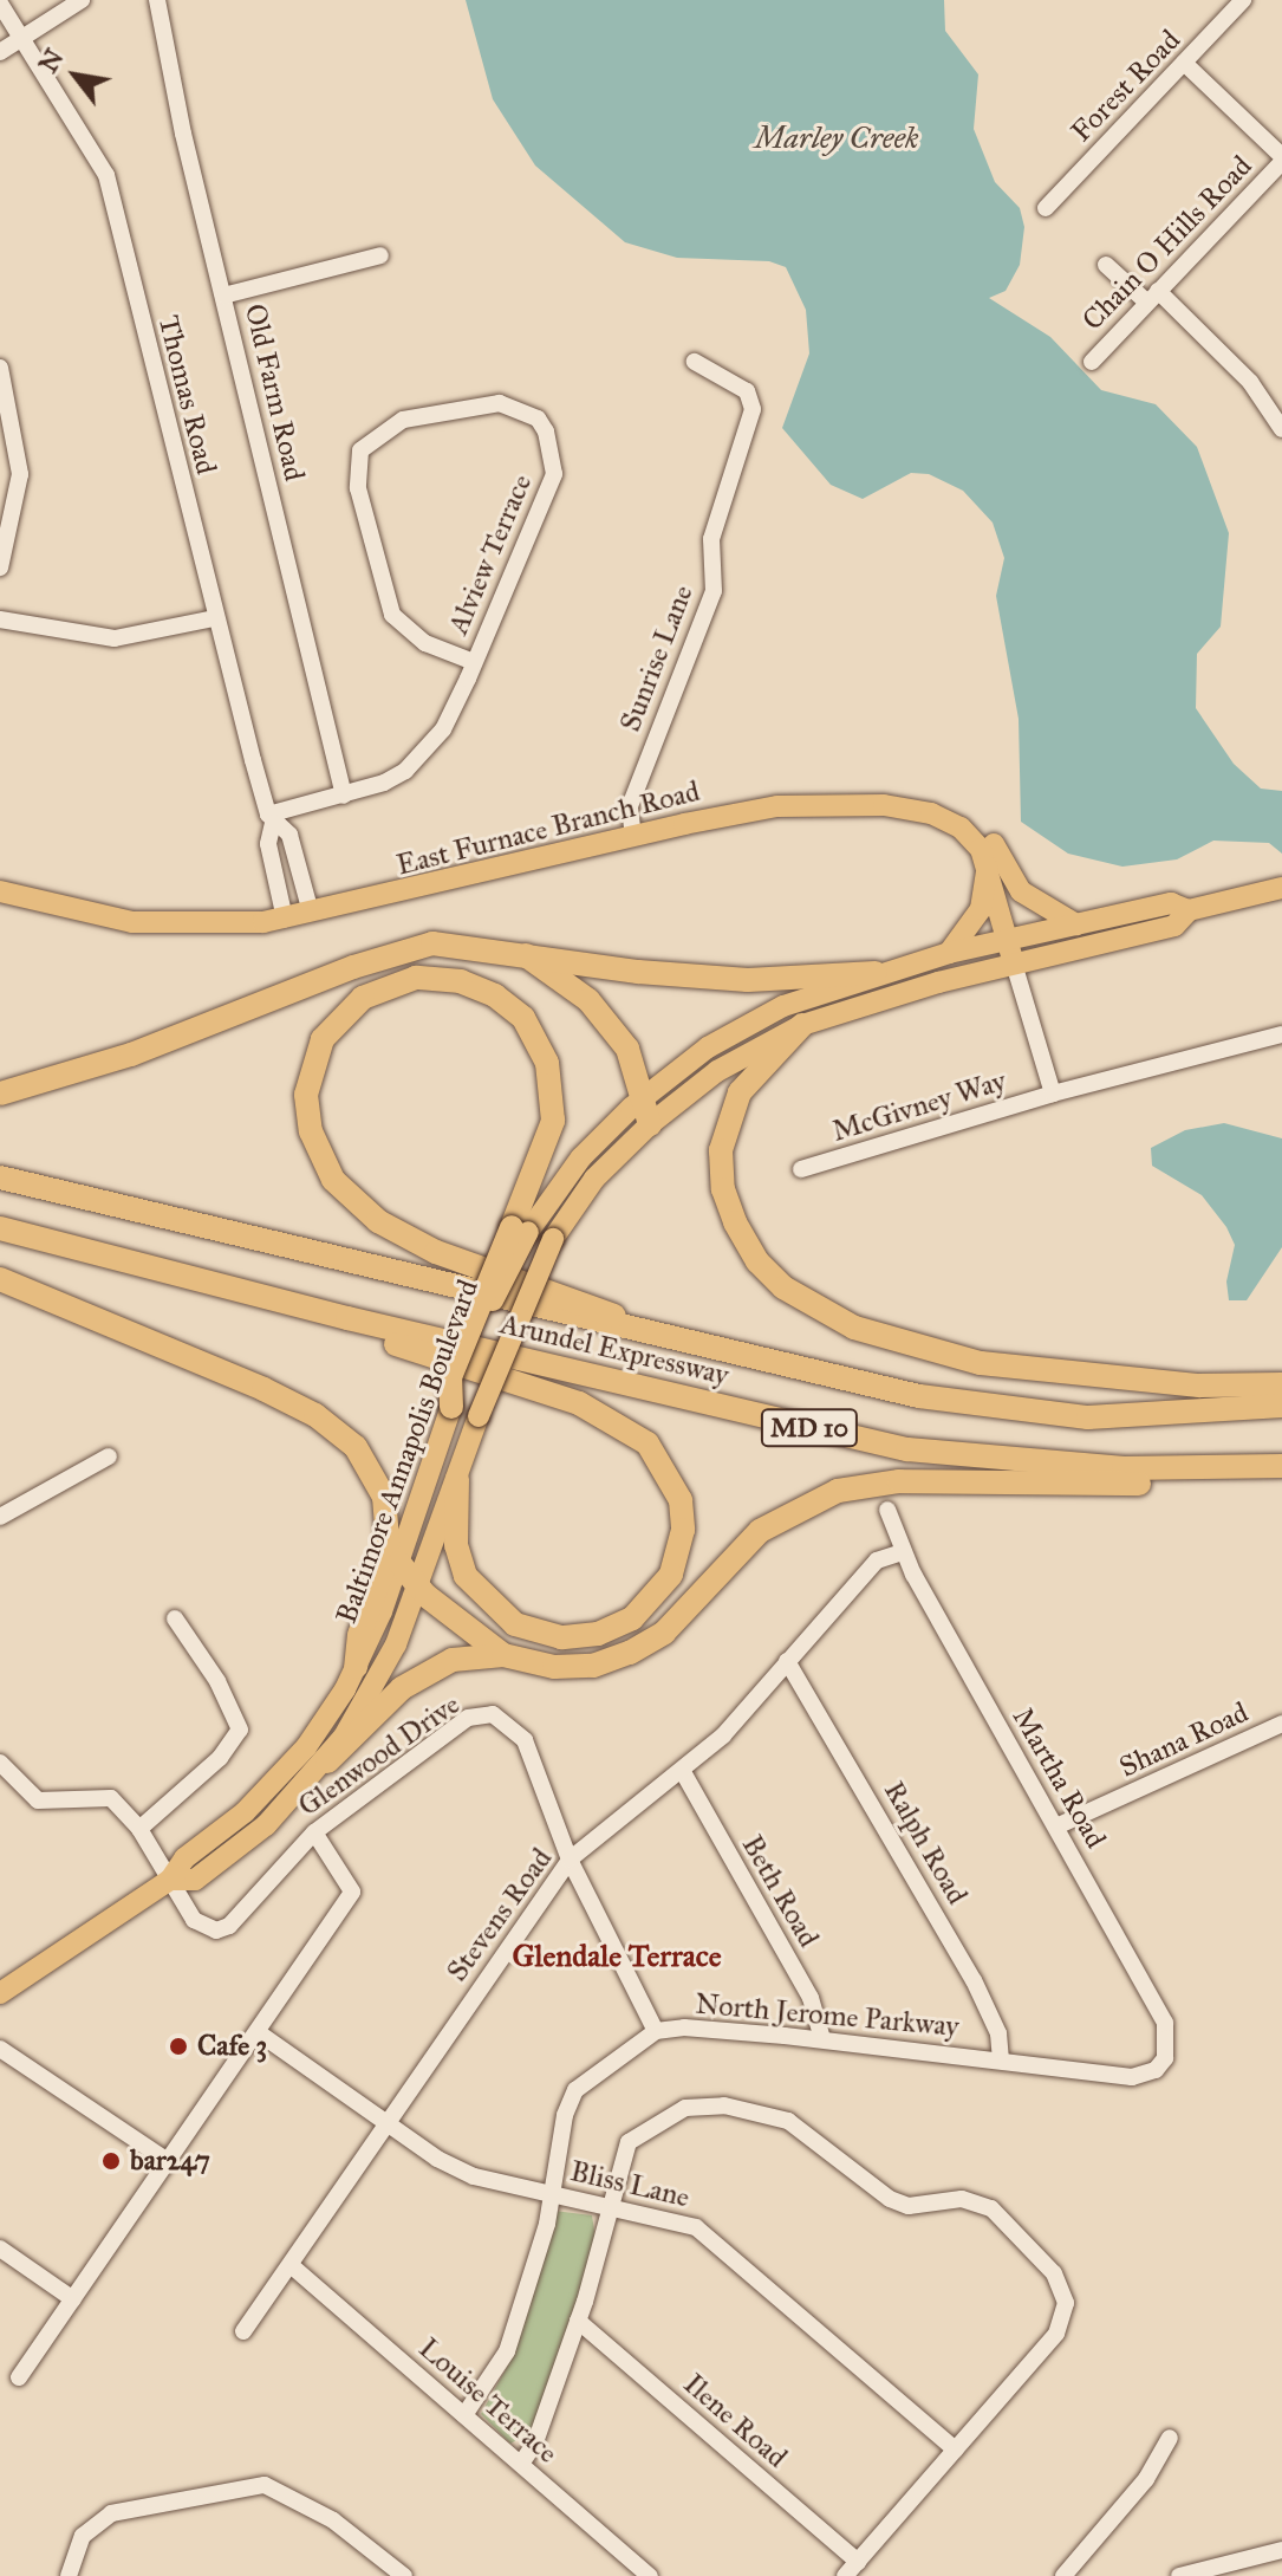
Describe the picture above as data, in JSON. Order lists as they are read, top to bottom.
{
  "streets": {
    "highway": ["Arundel Expressway", "MD 10"],
    "main road": ["East Furnace Branch Road", "Baltimore Annapolis Boulevard"],
    "street": [
      "Forest Road",
      "Chain O Hills Road",
      "Old Farm Road",
      "Thomas Road",
      "Alview Terrace",
      "Sunrise Lane",
      "McGivney Way",
      "Shana Road",
      "Glenwood Drive",
      "Martha Road",
      "Ralph Road",
      "Beth Road",
      "Stevens Road",
      "North Jerome Parkway",
      "Bliss Lane",
      "Louise Terrace",
      "Ilene Road"
    ]
  },
  "crossings": [
    ["Old Farm Road", "Alview Terrace"],
    ["Thomas Road", "Alview Terrace"],
    ["Thomas Road", "East Furnace Branch Road"],
    ["Sunrise Lane", "East Furnace Branch Road"],
    ["East Furnace Branch Road", "Baltimore Annapolis Boulevard"],
    ["McGivney Way", "Baltimore Annapolis Boulevard"],
    ["Baltimore Annapolis Boulevard", "Glenwood Drive"],
    ["Shana Road", "Martha Road"],
    ["Glenwood Drive", "Stevens Road"],
    ["Glenwood Drive", "North Jerome Parkway"],
    ["Martha Road", "Stevens Road"],
    ["Martha Road", "North Jerome Parkway"],
    ["Ralph Road", "Stevens Road"],
    ["Ralph Road", "North Jerome Parkway"],
    ["Beth Road", "Stevens Road"],
    ["Beth Road", "North Jerome Parkway"],
    ["Stevens Road", "Bliss Lane"],
    ["Stevens Road", "Louise Terrace"],
    ["North Jerome Parkway", "Bliss Lane"],
    ["North Jerome Parkway", "Louise Terrace"]
  ],
  "districts": ["Glendale Terrace"],
  "water": ["Marley Creek"],
  "places": ["Cafe 3", "bar247"],
  "north": "top left"
}
